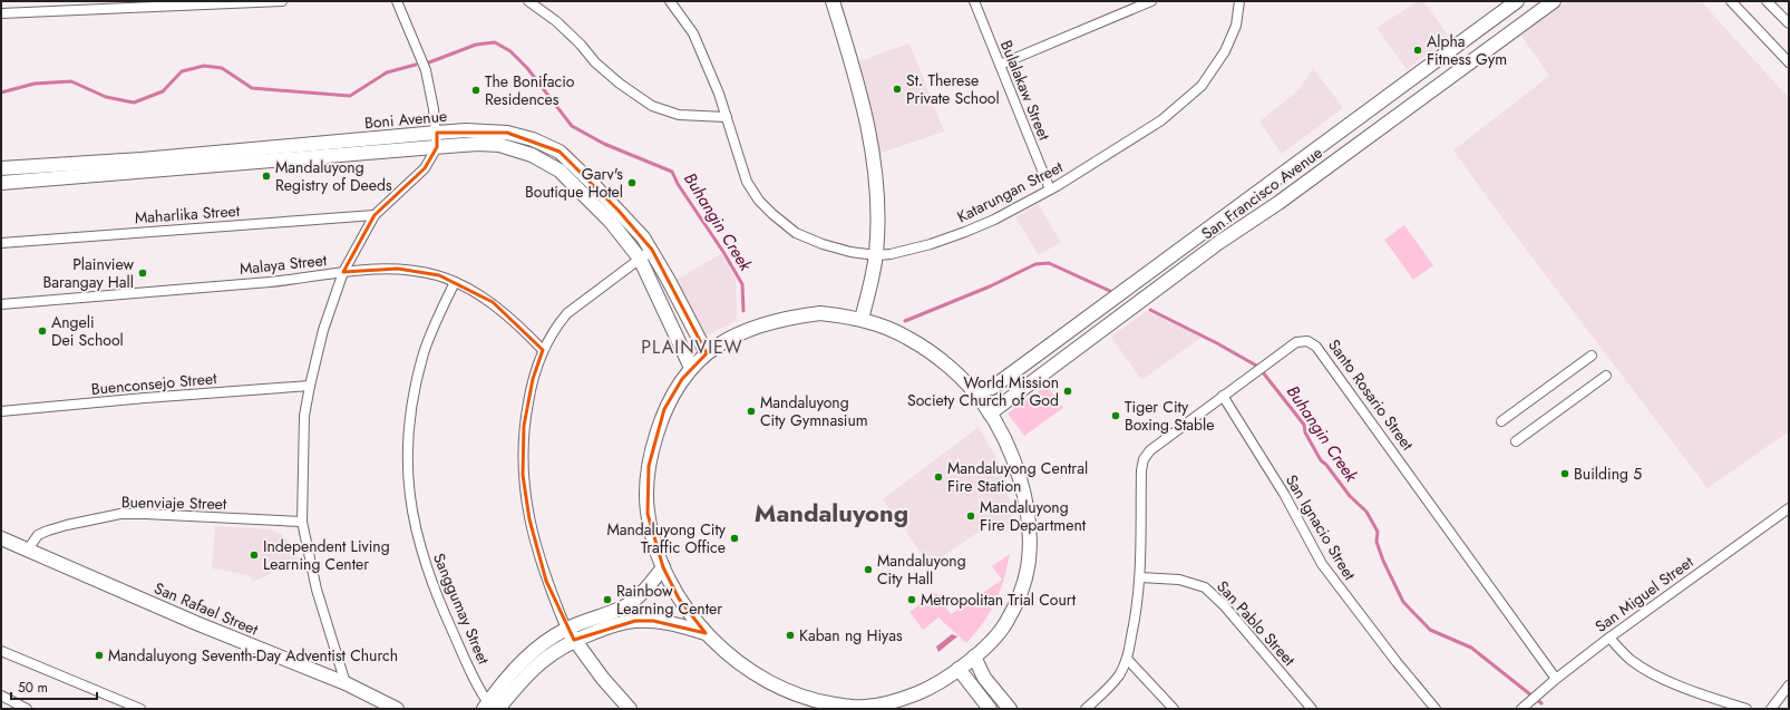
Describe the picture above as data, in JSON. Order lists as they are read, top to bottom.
{
  "streets": {
    "main road": ["Boni Avenue", "San Francisco Avenue", "San Rafael Street"],
    "street": [
      "Bulalakaw Street",
      "Katarungan Street",
      "Maharlika Street",
      "Malaya Street",
      "Buenconsejo Street",
      "Santo Rosario Street",
      "Buenviaje Street",
      "San Ignacio Street",
      "San Miguel Street",
      "Sanggumay Street",
      "San Pablo Street"
    ]
  },
  "crossings": [
    ["Bulalakaw Street", "Katarungan Street"],
    ["Malaya Street", "Sanggumay Street"],
    ["Santo Rosario Street", "San Ignacio Street"],
    ["Santo Rosario Street", "San Miguel Street"],
    ["Santo Rosario Street", "San Pablo Street"],
    ["Buenviaje Street", "San Rafael Street"]
  ],
  "districts": ["PLAINVIEW", "Mandaluyong"],
  "water": ["Buhangin Creek"],
  "places": [
    "Alpha Fitness Gym",
    "St. Therese Private School",
    "The Bonifacio Residences",
    "Mandaluyong Registry of Deeds",
    "Garv's Boutique Hotel",
    "Plainview Barangay Hall",
    "Angeli Dei School",
    "World Mission Society Church of God",
    "Mandaluyong City Gymnasium",
    "Tiger City Boxing Stable",
    "Building 5",
    "Mandaluyong Central Fire Station",
    "Mandaluyong Fire Department",
    "Mandaluyong City Traffic Office",
    "Independent Living Learning Center",
    "Mandaluyong City Hall",
    "Rainbow Learning Center",
    "Metropolitan Trial Court",
    "Kaban ng Hiyas",
    "Mandaluyong Seventh-Day Adventist Church"
  ],
  "scale_bar": "50 m"
}
